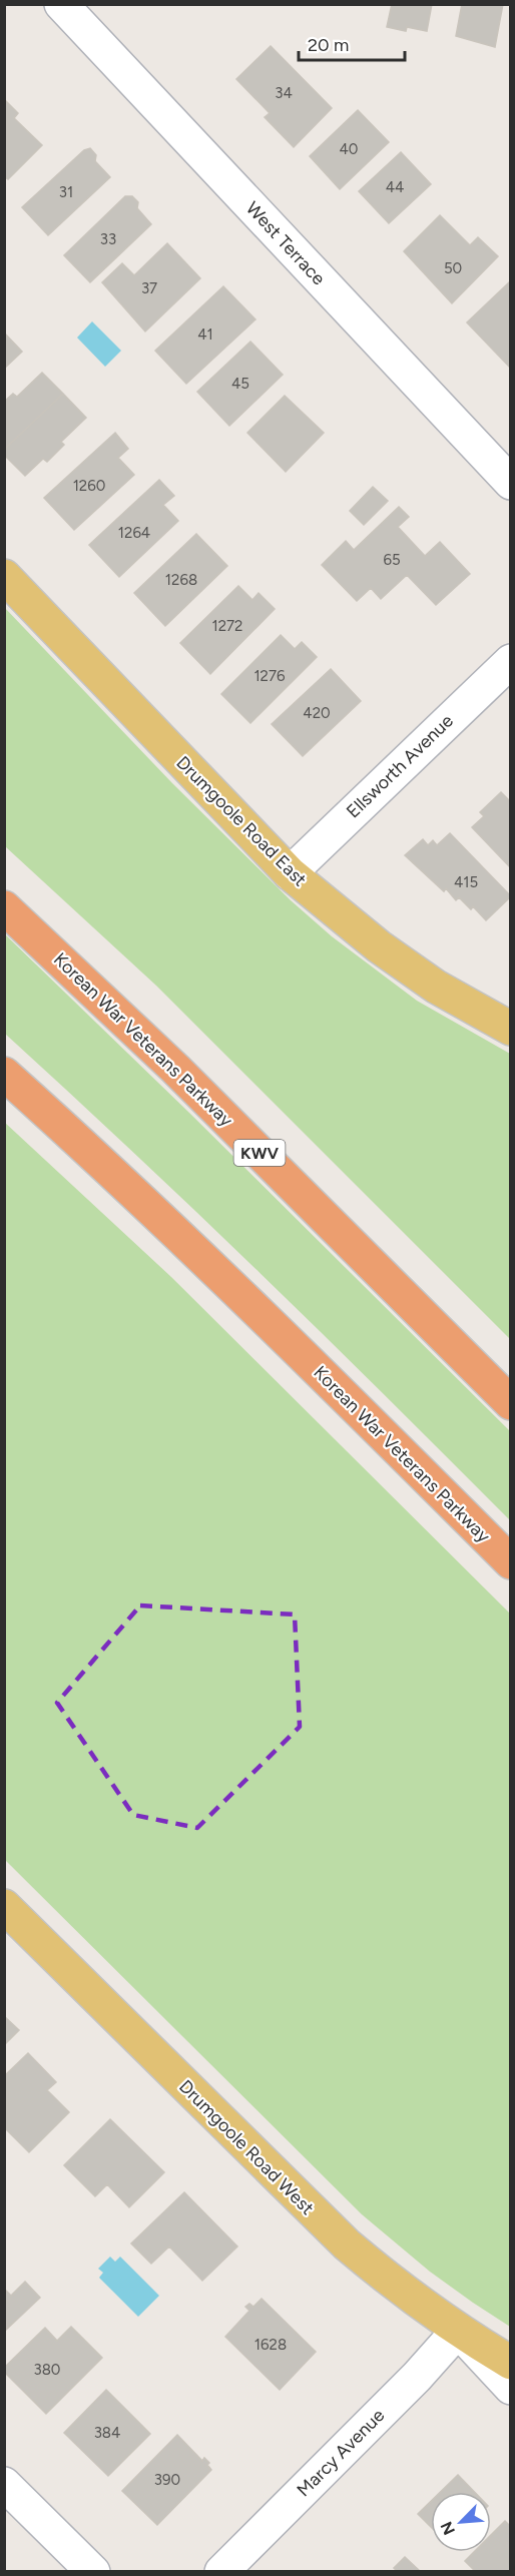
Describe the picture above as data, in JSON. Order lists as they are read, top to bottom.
{
  "streets": {
    "highway": ["Korean War Veterans Parkway", "KWV"],
    "main road": ["Drumgoole Road East", "Drumgoole Road West"],
    "street": ["West Terrace", "Ellsworth Avenue", "Marcy Avenue"]
  },
  "crossings": [
    ["Ellsworth Avenue", "Drumgoole Road East"],
    ["Drumgoole Road West", "Marcy Avenue"]
  ],
  "house_numbers": [
    "34",
    "40",
    "44",
    "31",
    "33",
    "50",
    "37",
    "41",
    "45",
    "1260",
    "1264",
    "65",
    "1268",
    "1272",
    "1276",
    "420",
    "415",
    "1628",
    "380",
    "384",
    "390"
  ],
  "scale_bar": "20 m",
  "north": "bottom left"
}
